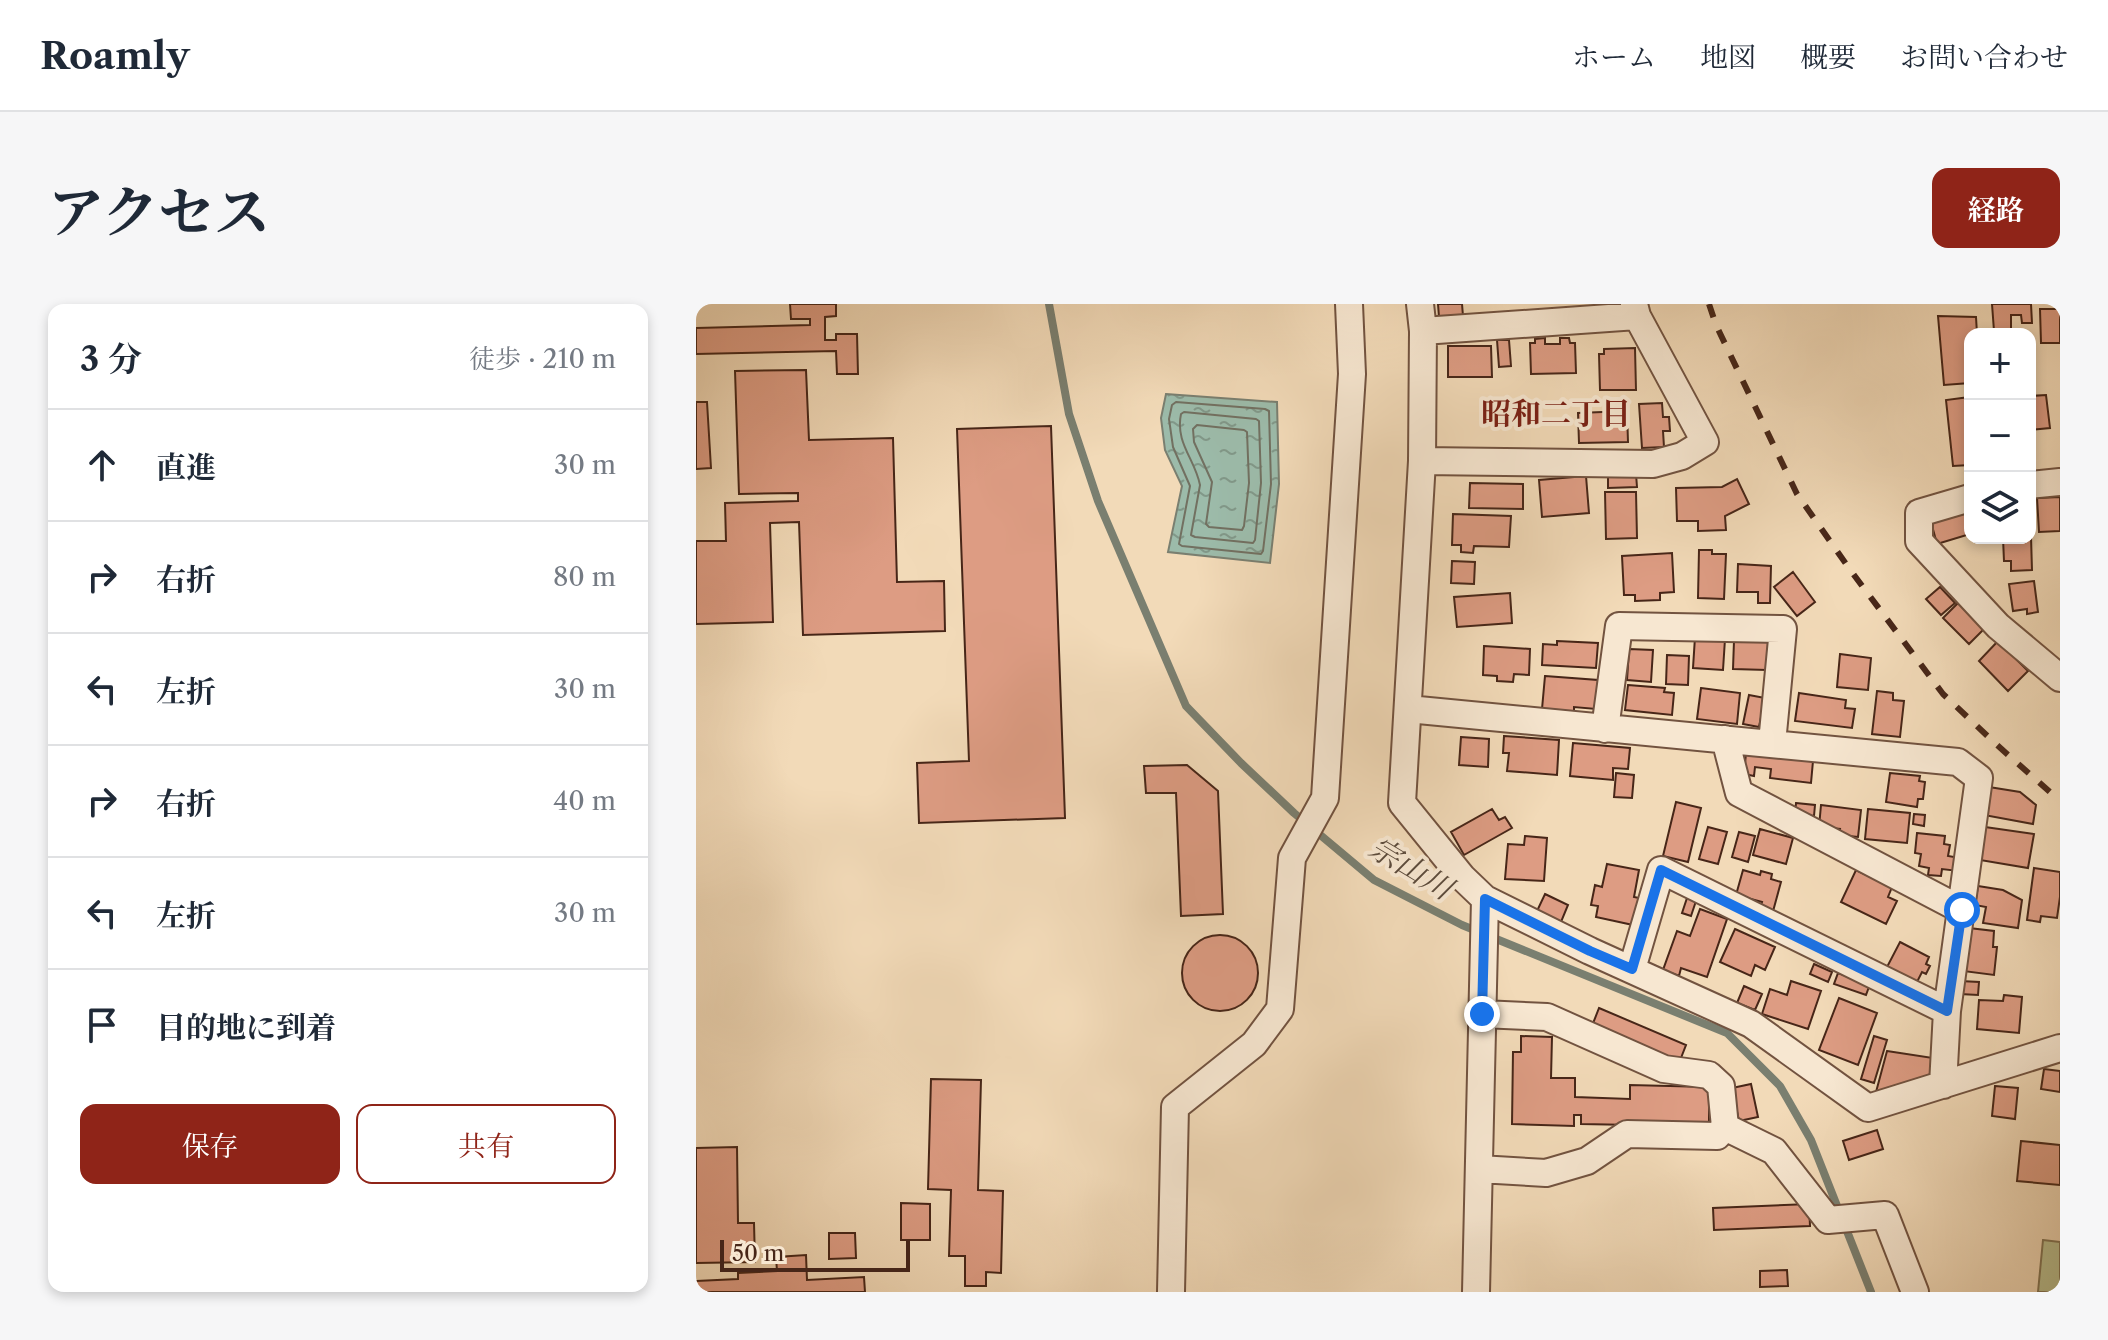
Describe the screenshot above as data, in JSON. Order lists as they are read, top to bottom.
{
  "districts": ["昭和二丁目"],
  "water": ["宗山川"],
  "scale_bar": "50 m",
  "page": {
    "header": "Roamly",
    "nav": [
      "ホーム",
      "地図",
      "概要",
      "お問い合わせ"
    ],
    "title": "アクセス",
    "buttons": [
      "経路",
      ["保存", "共有"]
    ],
    "heading": ["3 分", "徒歩 · 210 m"],
    "map_buttons": ["+", "−"],
    "list": [
      ["直進", "30 m"],
      ["右折", "80 m"],
      ["左折", "30 m"],
      ["右折", "40 m"],
      ["左折", "30 m"],
      "目的地に到着"
    ],
    "scale": "50 m"
  }
}
